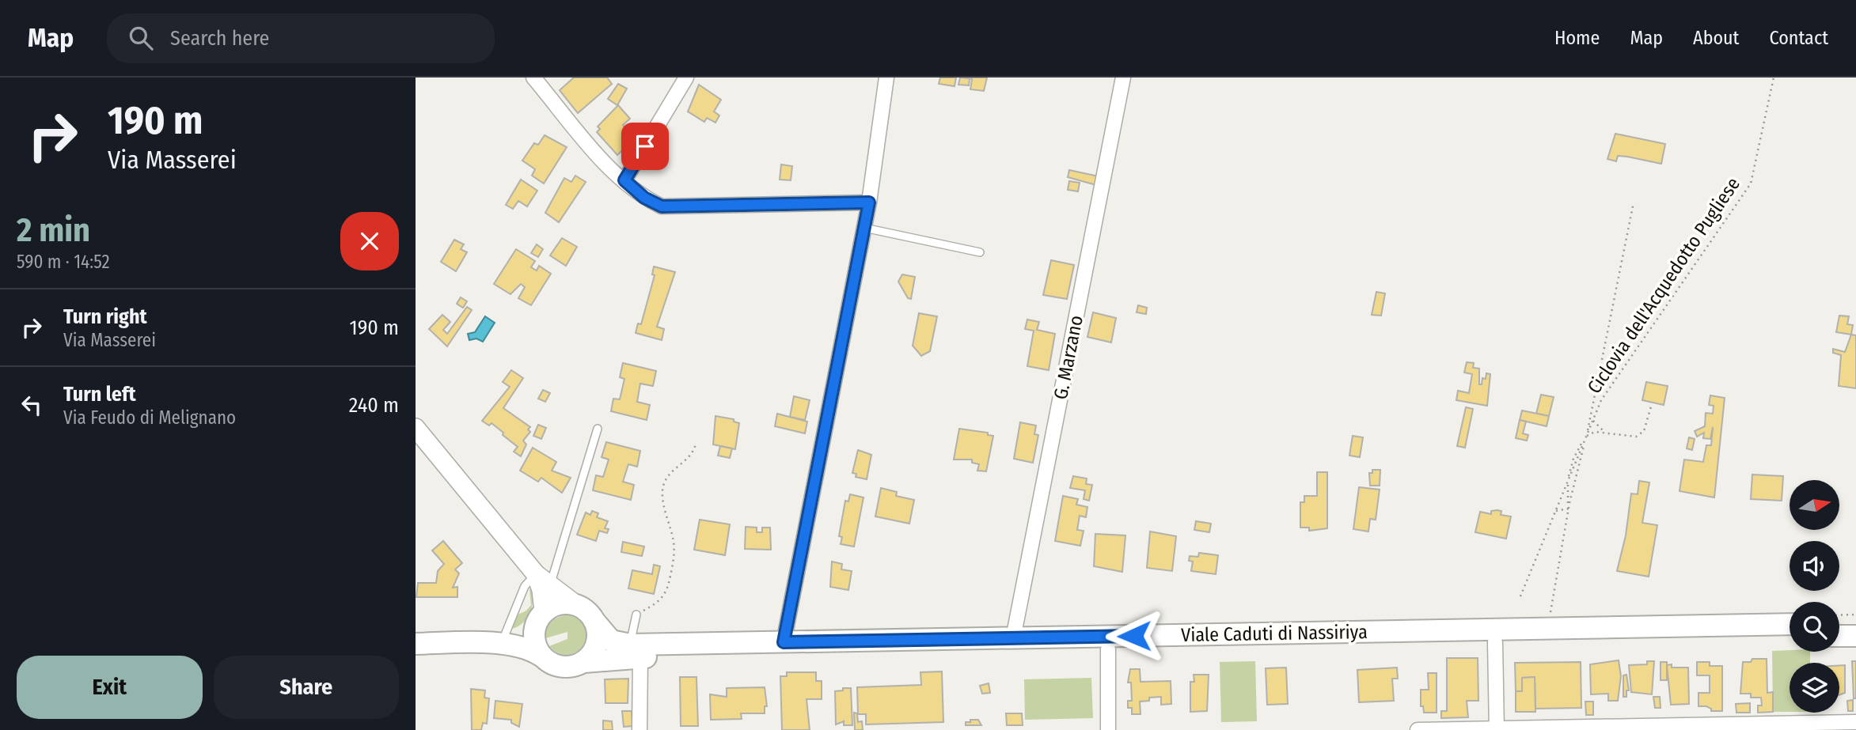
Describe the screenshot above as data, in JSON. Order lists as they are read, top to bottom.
{
  "streets": {
    "main road": ["Viale Caduti di Nassiriya"],
    "street": ["G. Marzano"],
    "path": ["Ciclovia dell'Acquedotto Pugliese"]
  },
  "crossings": [
    ["G. Marzano", "Viale Caduti di Nassiriya"]
  ],
  "north": "right",
  "page": {
    "header": "Map",
    "search": "Search here",
    "nav": [
      "Home",
      "Map",
      "About",
      "Contact"
    ],
    "turn": ["190 m", "Via Masserei"],
    "heading": ["2 min", "590 m · 14:52"],
    "list": [
      {
        "name": "Turn right",
        "note": "Via Masserei",
        "value": "190 m"
      },
      {
        "name": "Turn left",
        "note": "Via Feudo di Melignano",
        "value": "240 m"
      }
    ],
    "buttons": ["Exit", "Share"]
  }
}
